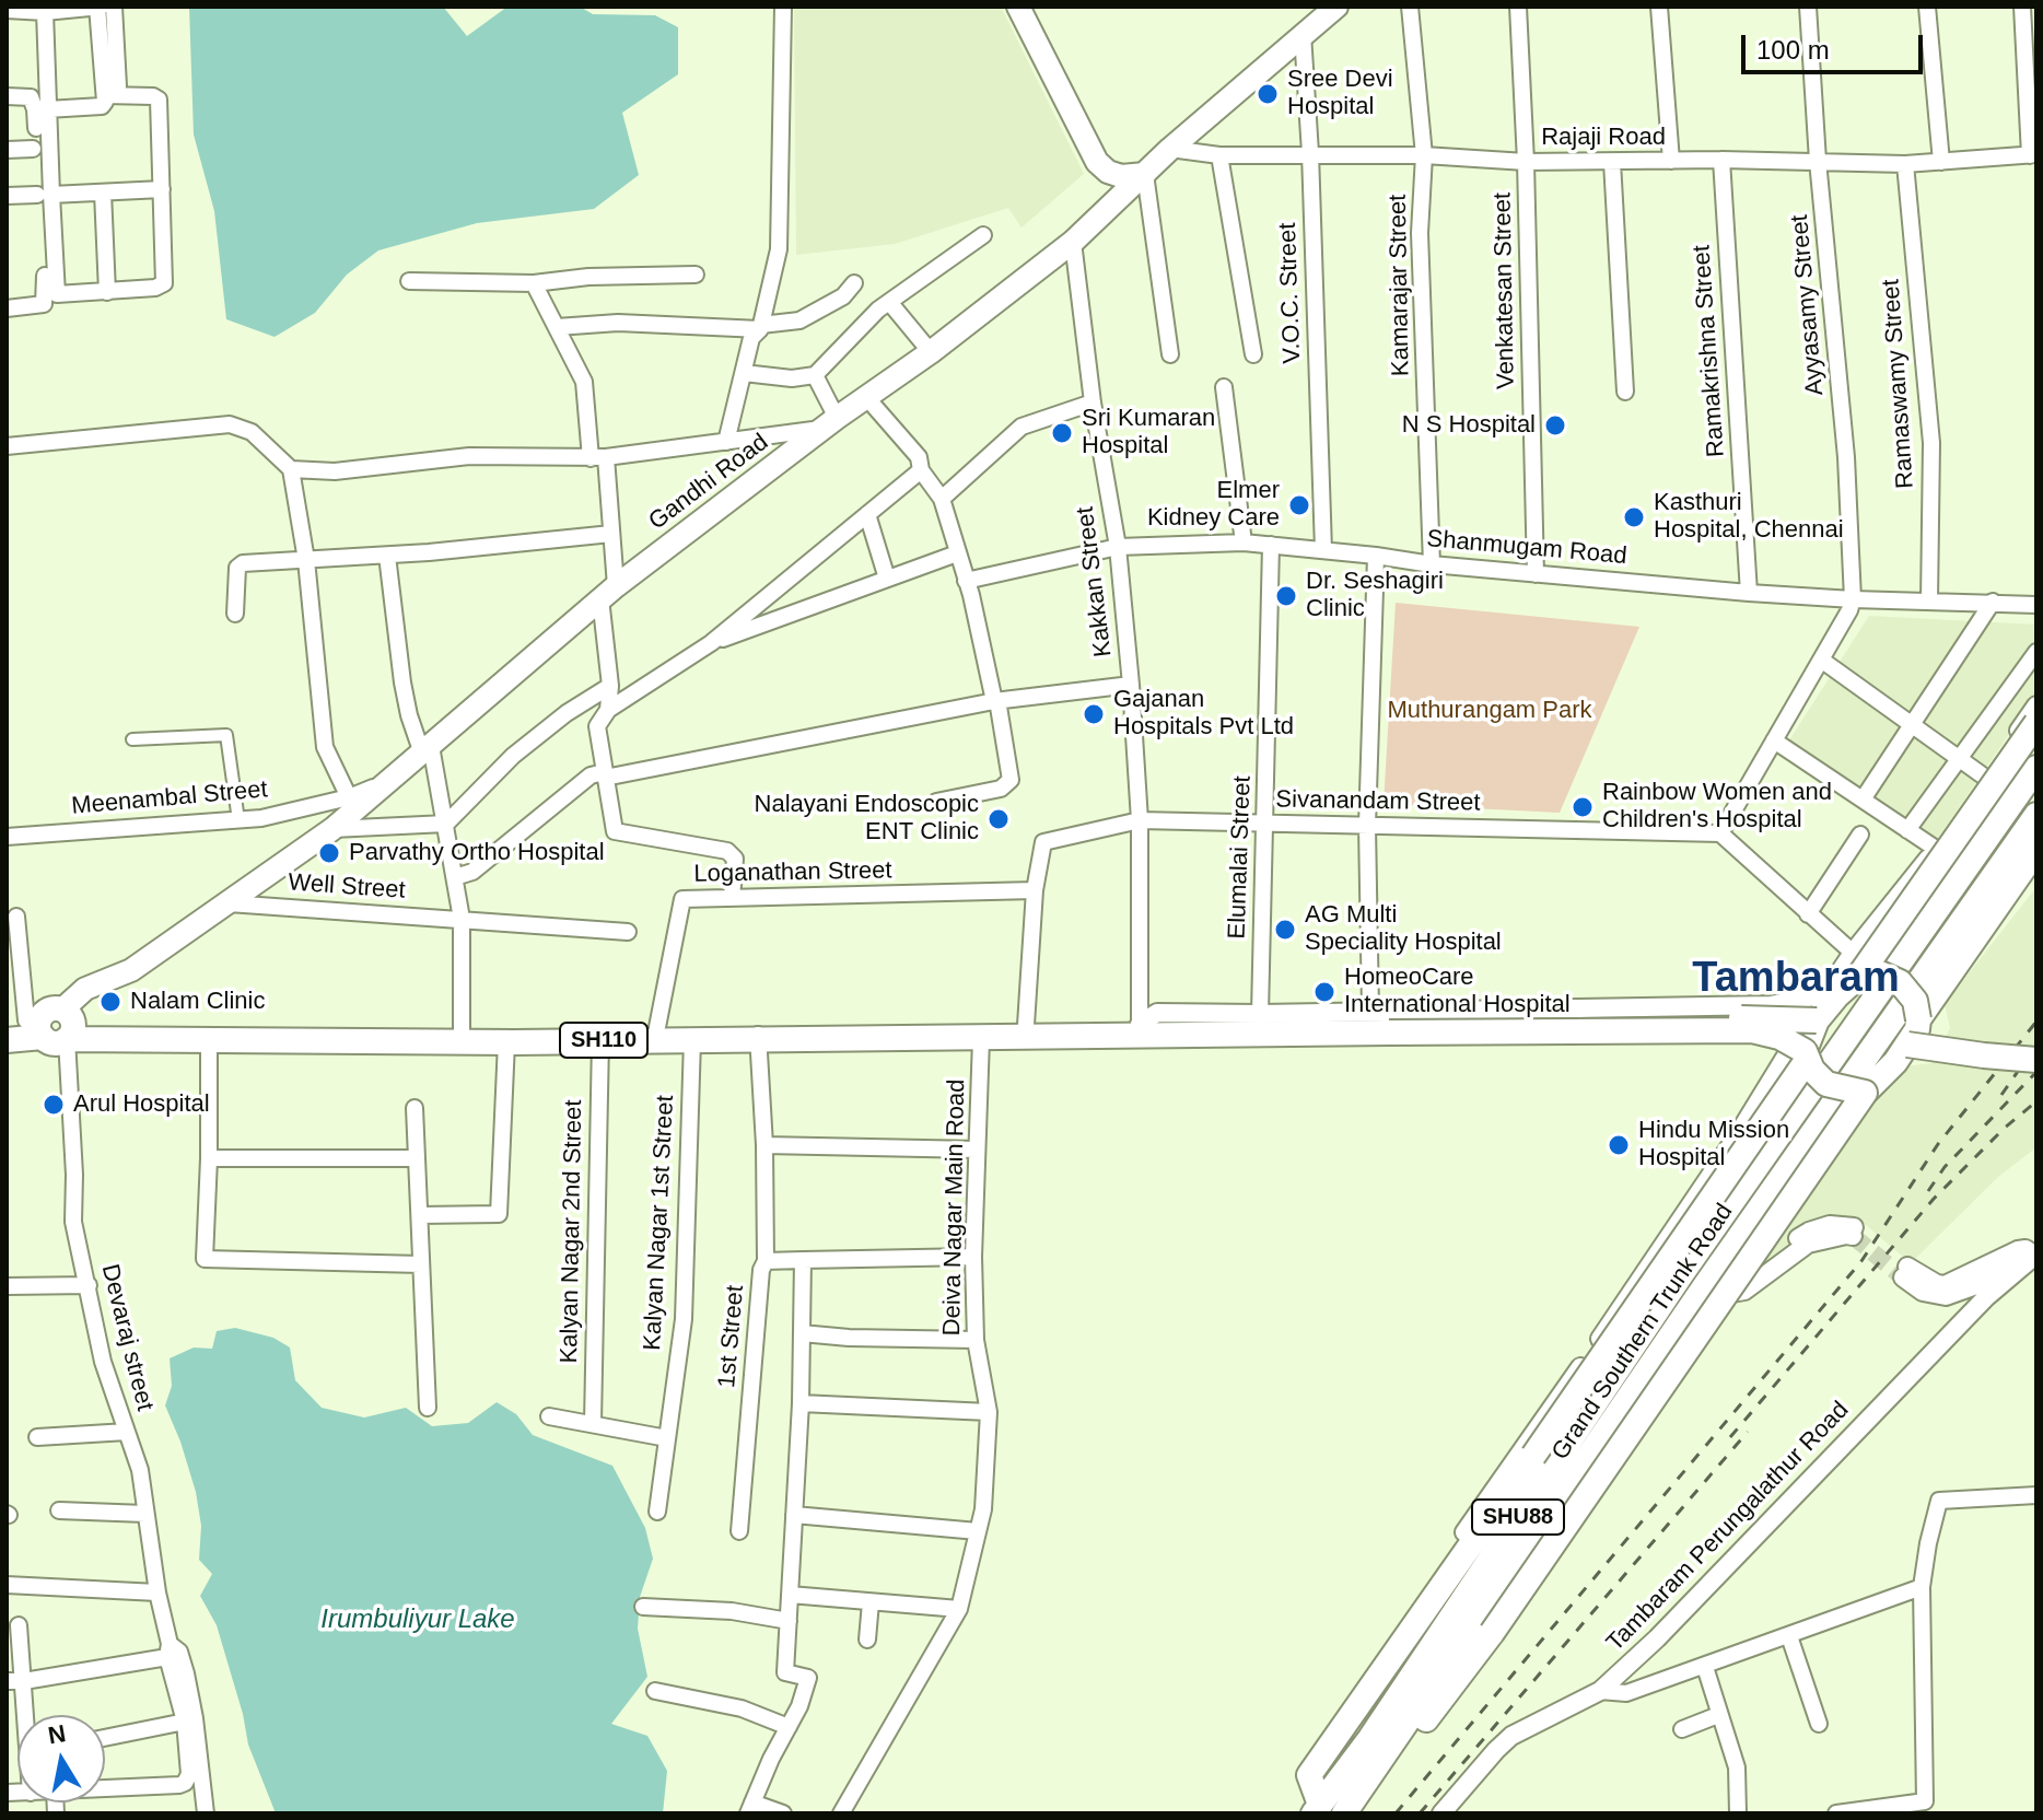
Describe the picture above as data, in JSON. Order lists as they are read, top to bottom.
{
  "streets": {
    "main road": [
      "Gandhi Road",
      "SH110",
      "Grand Southern Trunk Road",
      "SHU88"
    ],
    "street": [
      "Rajaji Road",
      "Kamarajar Street",
      "Venkatesan Street",
      "V.O.C. Street",
      "Ayyasamy Street",
      "Ramakrishna Street",
      "Ramaswamy Street",
      "Shanmugam Road",
      "Kakkan Street",
      "Meenambal Street",
      "Sivanandam Street",
      "Elumalai Street",
      "Loganathan Street",
      "Well Street",
      "Deiva Nagar Main Road",
      "Kalyan Nagar 1st Street",
      "Kalyan Nagar 2nd Street",
      "1st Street",
      "Devaraj street",
      "Tambaram Perungalathur Road"
    ]
  },
  "crossings": [
    ["Rajaji Road", "Kamarajar Street"],
    ["Rajaji Road", "Venkatesan Street"],
    ["Rajaji Road", "V.O.C. Street"],
    ["Rajaji Road", "Ayyasamy Street"],
    ["Rajaji Road", "Ramakrishna Street"],
    ["Rajaji Road", "Ramaswamy Street"],
    ["Rajaji Road", "Gandhi Road"],
    ["Kamarajar Street", "Shanmugam Road"],
    ["Venkatesan Street", "Shanmugam Road"],
    ["V.O.C. Street", "Gandhi Road"],
    ["V.O.C. Street", "Shanmugam Road"],
    ["Ayyasamy Street", "Shanmugam Road"],
    ["Ramakrishna Street", "Shanmugam Road"],
    ["Ramaswamy Street", "Shanmugam Road"],
    ["Gandhi Road", "Kakkan Street"],
    ["Gandhi Road", "Meenambal Street"],
    ["Gandhi Road", "Well Street"],
    ["Gandhi Road", "SH110"],
    ["Gandhi Road", "Devaraj street"],
    ["Shanmugam Road", "Kakkan Street"],
    ["Shanmugam Road", "Elumalai Street"],
    ["Kakkan Street", "Sivanandam Street"],
    ["Kakkan Street", "SH110"],
    ["Sivanandam Street", "Elumalai Street"],
    ["Sivanandam Street", "Loganathan Street"],
    ["Sivanandam Street", "SH110"],
    ["Loganathan Street", "SH110"],
    ["SH110", "Deiva Nagar Main Road"],
    ["SH110", "Kalyan Nagar 1st Street"],
    ["SH110", "Kalyan Nagar 2nd Street"],
    ["SH110", "1st Street"],
    ["SH110", "Devaraj street"]
  ],
  "districts": ["Tambaram"],
  "water": ["Irumbuliyur Lake"],
  "parks": ["Muthurangam Park"],
  "places": [
    "Sree Devi Hospital",
    "N S Hospital",
    "Sri Kumaran Hospital",
    "Elmer Kidney Care",
    "Kasthuri Hospital, Chennai",
    "Dr. Seshagiri Clinic",
    "Gajanan Hospitals Pvt Ltd",
    "Rainbow Women and Children's Hospital",
    "Nalayani Endoscopic ENT Clinic",
    "Parvathy Ortho Hospital",
    "AG Multi Speciality Hospital",
    "HomeoCare International Hospital",
    "Nalam Clinic",
    "Arul Hospital",
    "Hindu Mission Hospital"
  ],
  "scale_bar": "100 m",
  "north": "top"
}
